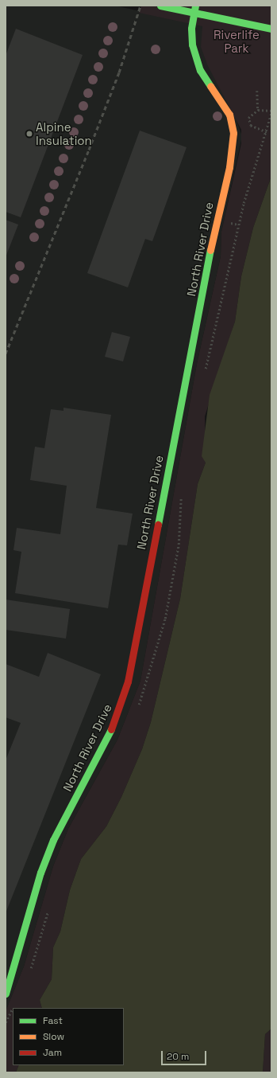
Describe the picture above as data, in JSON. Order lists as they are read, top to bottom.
{
  "streets": {
    "street": ["North River Drive"]
  },
  "parks": ["Riverlife Park"],
  "places": ["Alpine Insulation"],
  "legend": ["Fast", "Slow", "Jam"],
  "scale_bar": "20 m"
}
